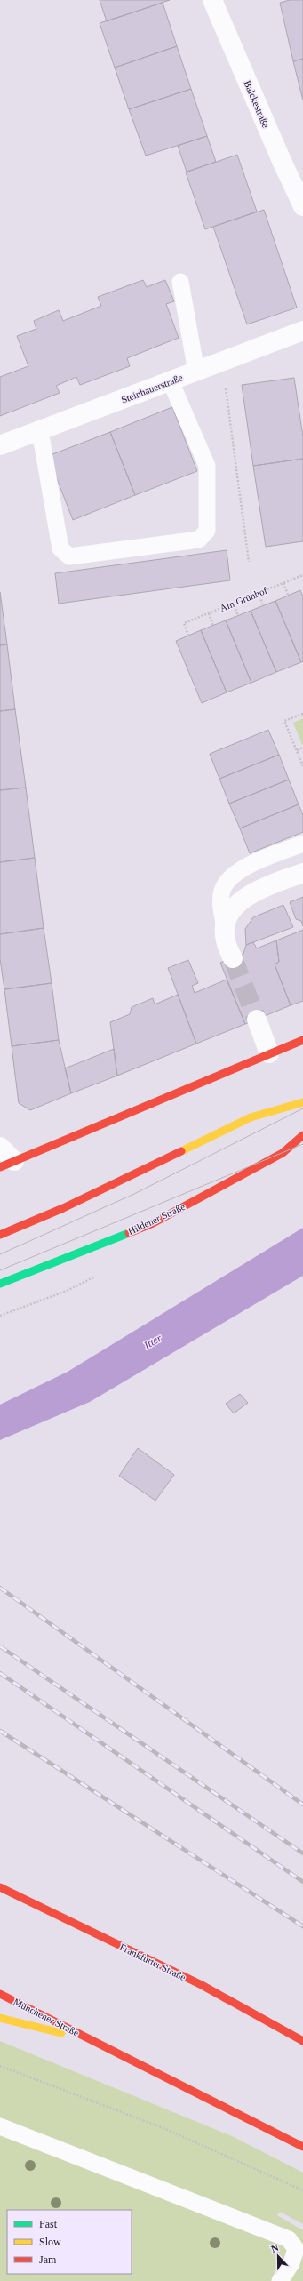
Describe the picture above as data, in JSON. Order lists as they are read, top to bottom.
{
  "streets": {
    "main road": ["Hildener Straße", "Frankfurter Straße", "Münchener Straße"],
    "street": ["Balckestraße", "Steinhauerstraße"],
    "path": ["Am Grünhof"]
  },
  "water": ["Itter"],
  "legend": ["Fast", "Slow", "Jam"],
  "north": "top"
}
